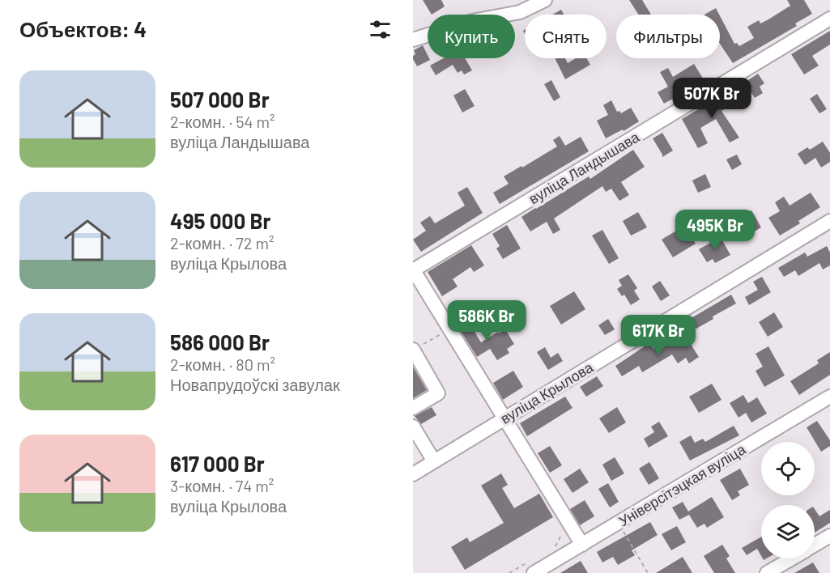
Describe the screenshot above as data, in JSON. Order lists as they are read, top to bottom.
{
  "streets": {
    "street": ["вуліца Ландышава", "вуліца Крылова", "Універсітэцкая вуліца"]
  },
  "page": {
    "heading": "Объектов: 4",
    "chip": ["Купить", "Снять", "Фильтры"],
    "list": [
      {
        "name": "507 000 Br",
        "note": "2-комн. · 54 m² · вуліца Ландышава"
      },
      {
        "name": "495 000 Br",
        "note": "2-комн. · 72 m² · вуліца Крылова"
      },
      {
        "name": "586 000 Br",
        "note": "2-комн. · 80 m² · Новапрудоўскі завулак"
      },
      {
        "name": "617 000 Br",
        "note": "3-комн. · 74 m² · вуліца Крылова"
      }
    ],
    "price": [
      "507K Br",
      "495K Br",
      "586K Br",
      "617K Br"
    ]
  }
}
